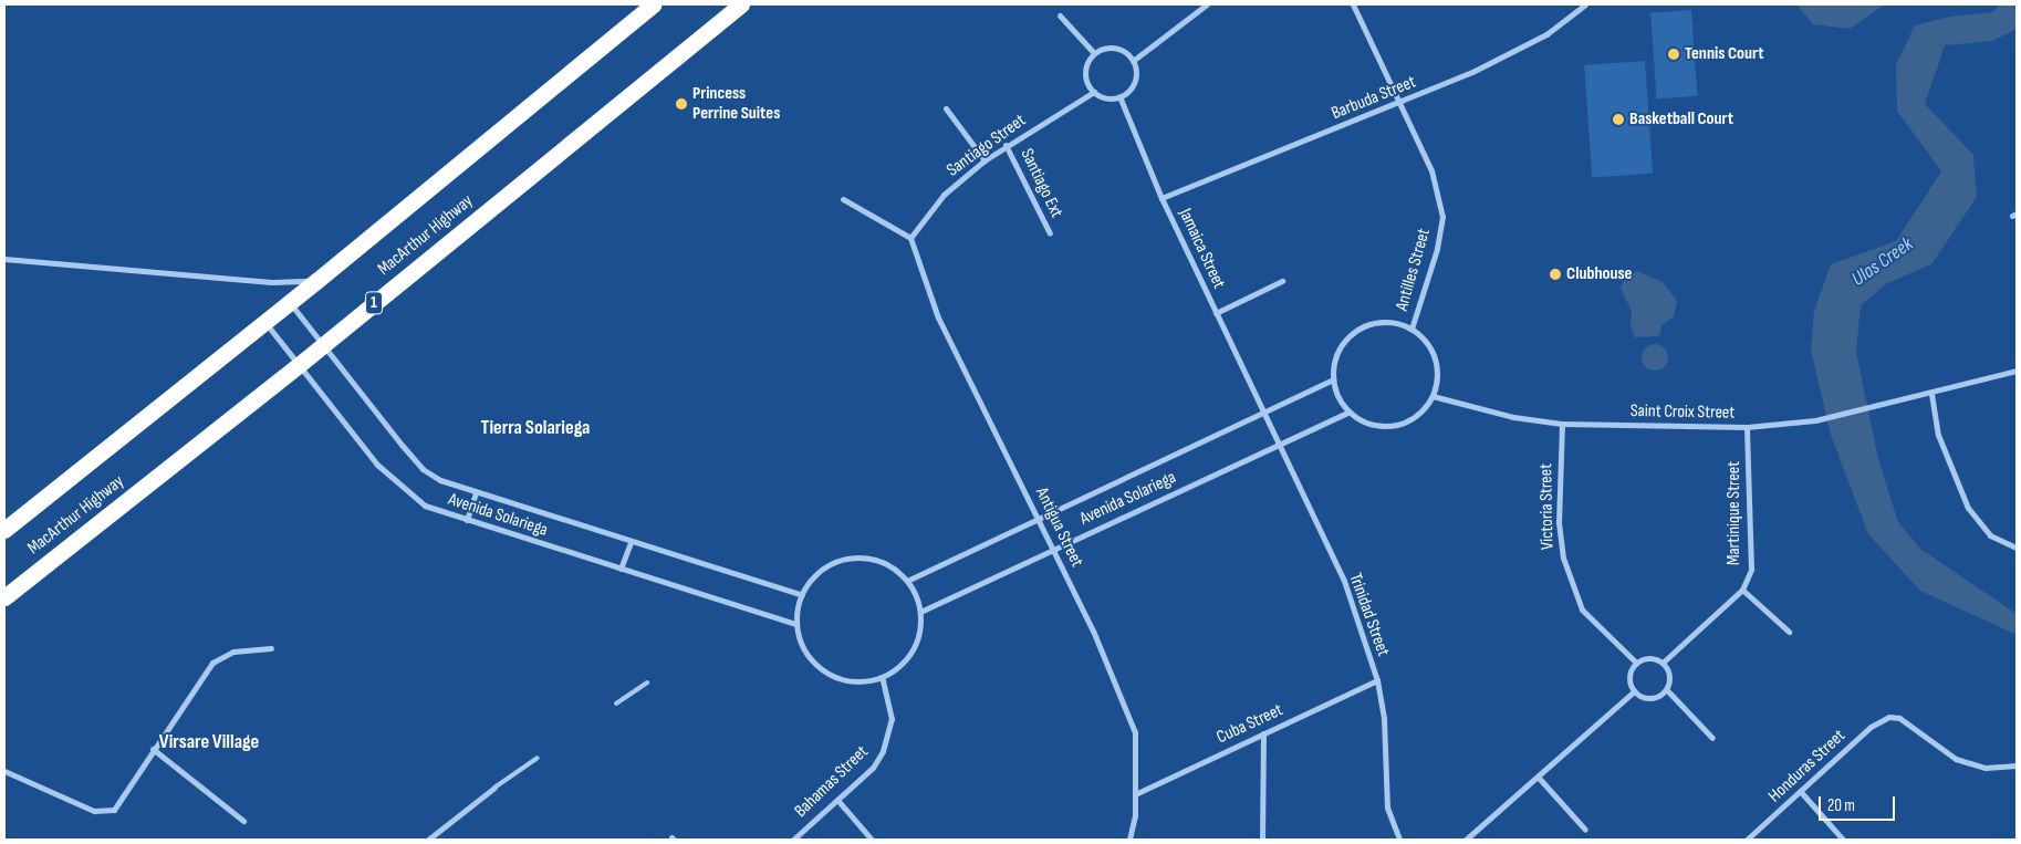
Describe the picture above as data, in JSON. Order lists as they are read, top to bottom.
{
  "streets": {
    "highway": ["MacArthur Highway", "1"],
    "street": [
      "Barbuda Street",
      "Santiago Street",
      "Santiago Ext",
      "Jamaica Street",
      "Antilles Street",
      "Saint Croix Street",
      "Avenida Solariega",
      "Victoria Street",
      "Martinique Street",
      "Antigua Street",
      "Trinidad Street",
      "Cuba Street",
      "Honduras Street",
      "Bahamas Street"
    ]
  },
  "crossings": [
    ["Barbuda Street", "Jamaica Street"],
    ["Barbuda Street", "Antilles Street"],
    ["Santiago Street", "Santiago Ext"],
    ["Santiago Street", "Jamaica Street"],
    ["Santiago Street", "Antigua Street"],
    ["MacArthur Highway", "Avenida Solariega"],
    ["Jamaica Street", "Avenida Solariega"],
    ["Jamaica Street", "Trinidad Street"],
    ["Antilles Street", "Saint Croix Street"],
    ["Antilles Street", "Avenida Solariega"],
    ["Saint Croix Street", "Avenida Solariega"],
    ["Saint Croix Street", "Victoria Street"],
    ["Saint Croix Street", "Martinique Street"],
    ["Avenida Solariega", "Antigua Street"],
    ["Avenida Solariega", "Trinidad Street"],
    ["Avenida Solariega", "Bahamas Street"],
    ["Victoria Street", "Martinique Street"],
    ["Antigua Street", "Cuba Street"],
    ["Trinidad Street", "Cuba Street"]
  ],
  "districts": ["Tierra Solariega", "Virsare Village"],
  "water": ["Ulas Creek"],
  "places": [
    "Tennis Court",
    "Princess Perrine Suites",
    "Basketball Court",
    "Clubhouse"
  ],
  "scale_bar": "20 m"
}
